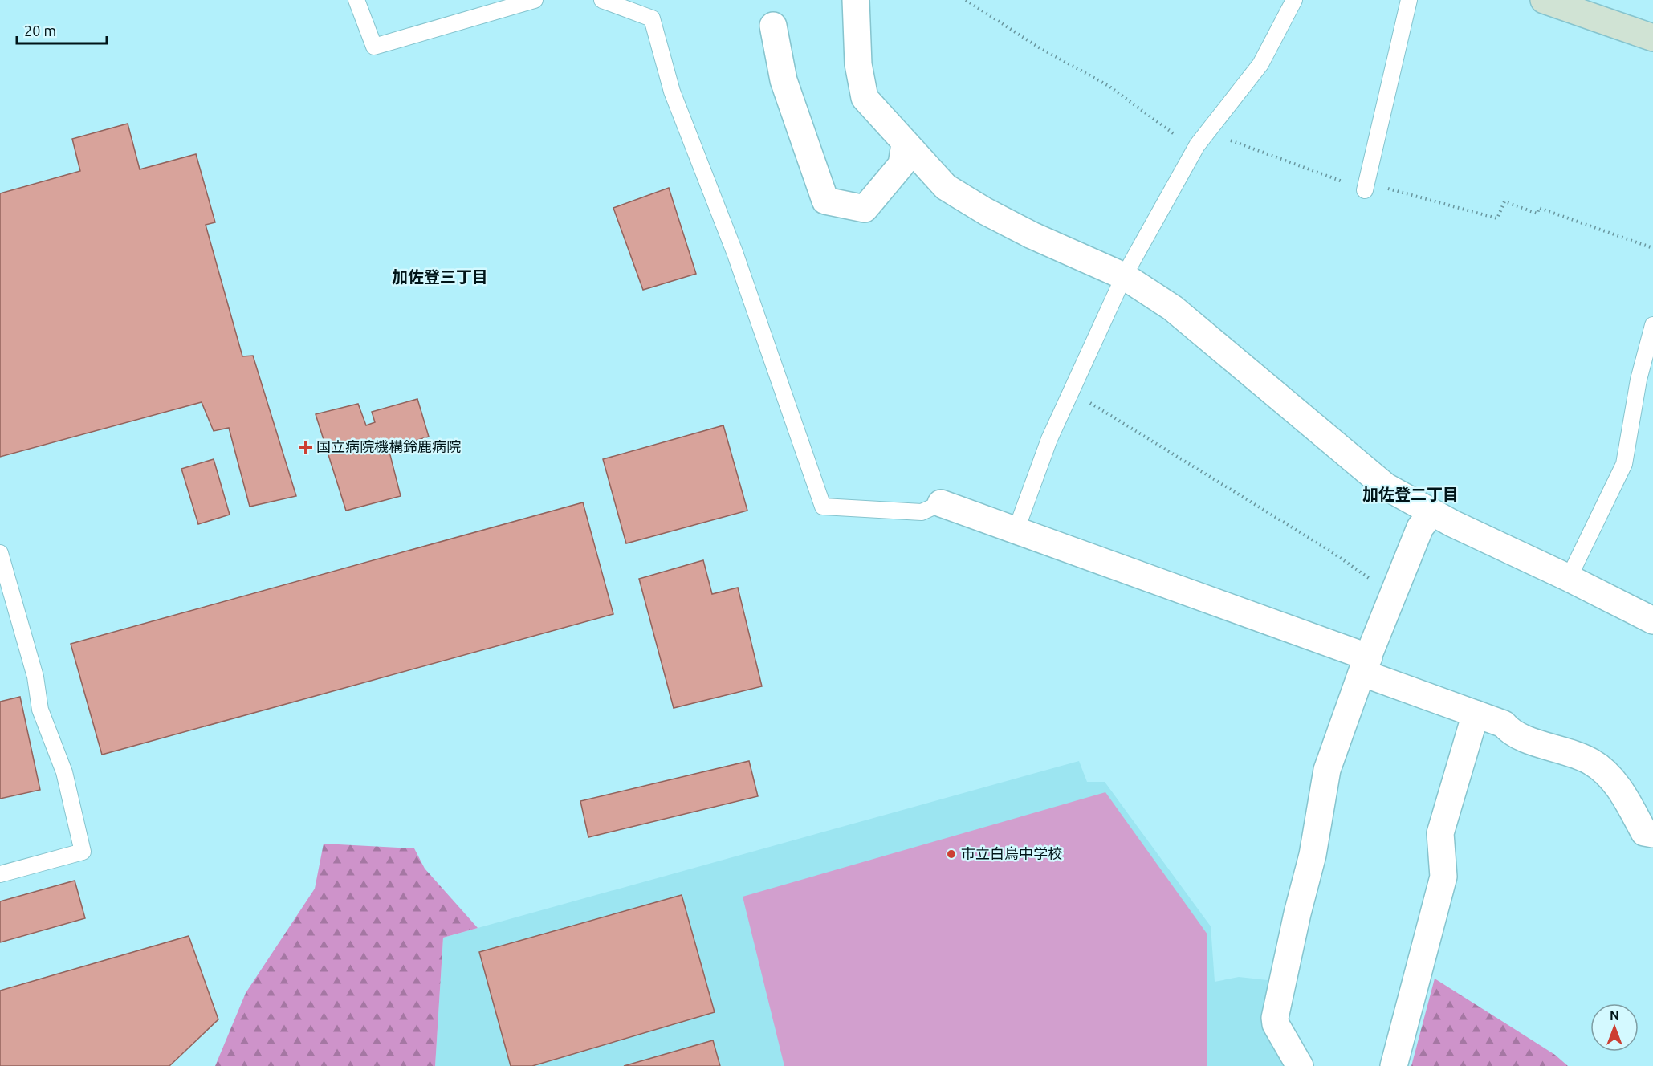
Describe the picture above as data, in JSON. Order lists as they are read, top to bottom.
{
  "districts": ["加佐登三丁目", "加佐登二丁目"],
  "places": {
    "health": ["国立病院機構鈴鹿病院"],
    "other": ["市立白鳥中学校"]
  },
  "scale_bar": "20 m",
  "north": "top"
}
